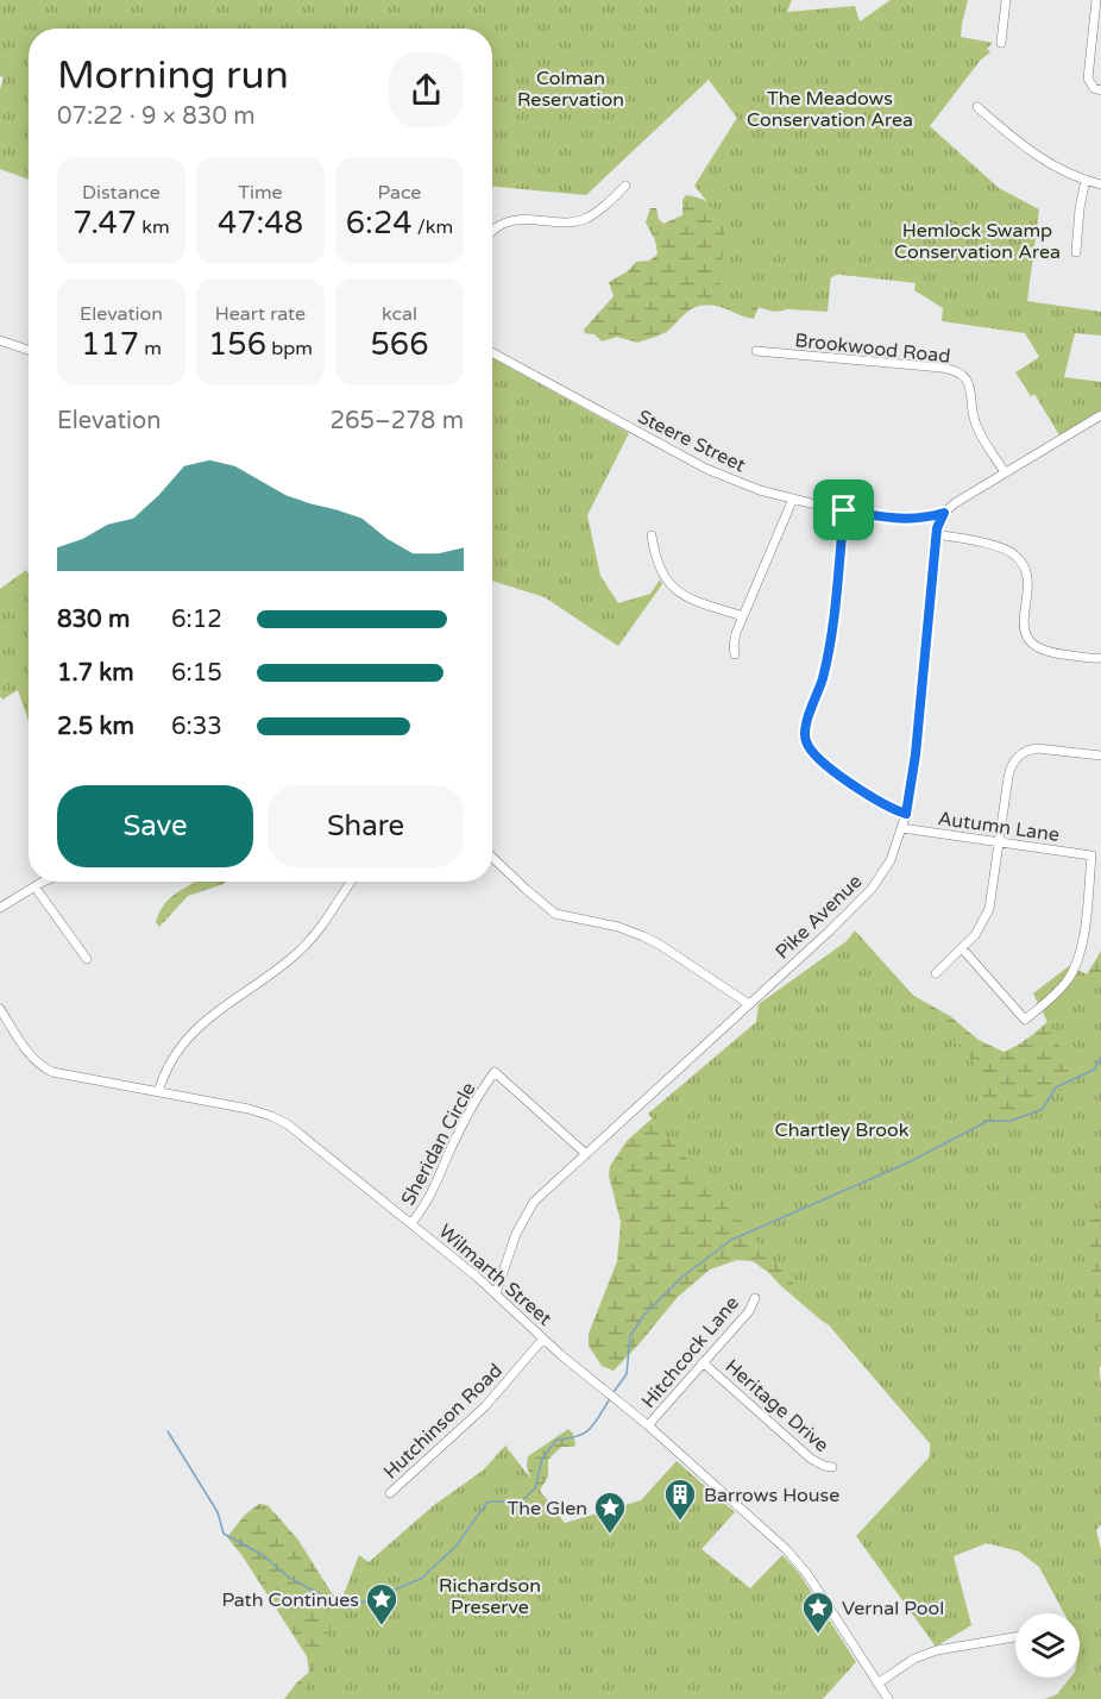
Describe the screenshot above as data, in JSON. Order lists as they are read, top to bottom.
{
  "streets": {
    "street": [
      "Brookwood Road",
      "Steere Street",
      "Autumn Lane",
      "Pike Avenue",
      "Sheridan Circle",
      "Wilmarth Street",
      "Hitchcock Lane",
      "Heritage Drive",
      "Hutchinson Road"
    ]
  },
  "crossings": [
    ["Steere Street", "Pike Avenue"],
    ["Autumn Lane", "Pike Avenue"],
    ["Pike Avenue", "Sheridan Circle"],
    ["Pike Avenue", "Wilmarth Street"],
    ["Sheridan Circle", "Wilmarth Street"],
    ["Wilmarth Street", "Hitchcock Lane"],
    ["Wilmarth Street", "Hutchinson Road"],
    ["Hitchcock Lane", "Heritage Drive"]
  ],
  "parks": [
    "Colman Reservation",
    "The Meadows Conservation Area",
    "Hemlock Swamp Conservation Area",
    "Chartley Brook",
    "Richardson Preserve"
  ],
  "places": {
    "building": ["Barrows House"],
    "place": ["The Glen", "Path Continues", "Vernal Pool"]
  },
  "page": {
    "heading": ["Morning run", "07:22 · 9 × 830 m"],
    "stats": [
      ["Distance", "7.47 km"],
      ["Time", "47:48"],
      ["Pace", "6:24 /km"],
      ["Elevation", "117 m"],
      ["Heart rate", "156 bpm"],
      ["kcal", "566"]
    ],
    "chart": ["Elevation", "265–278 m"],
    "list": [
      {
        "name": "830 m",
        "note": "6:12"
      },
      {
        "name": "1.7 km",
        "note": "6:15"
      },
      {
        "name": "2.5 km",
        "note": "6:33"
      }
    ],
    "buttons": ["Save", "Share"]
  }
}
